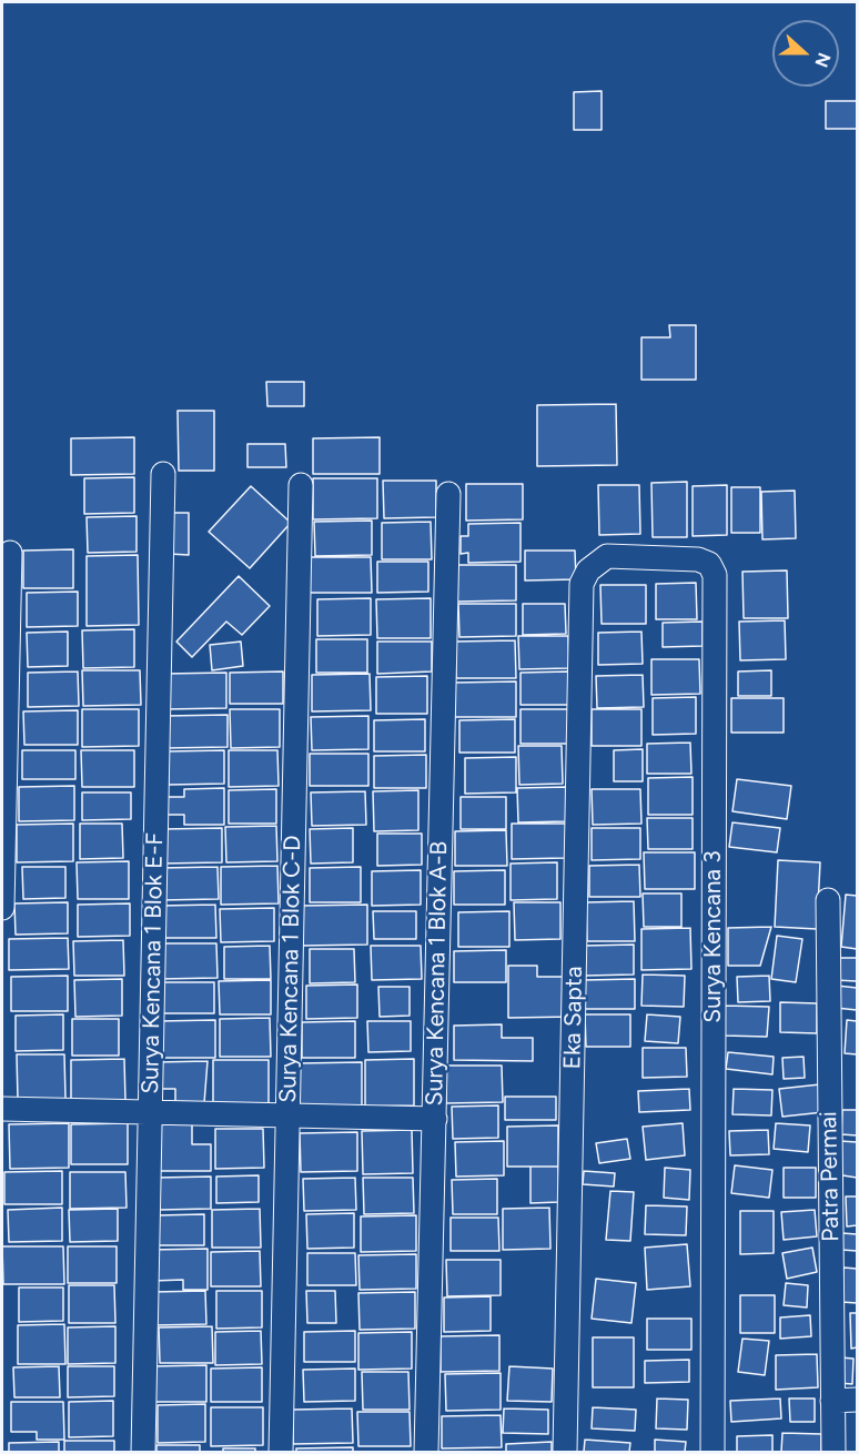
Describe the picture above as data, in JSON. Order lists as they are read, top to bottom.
{
  "streets": {
    "street": [
      "Surya Kencana 3",
      "Surya Kencana 1 Blok E-F",
      "Surya Kencana 1 Blok C-D",
      "Surya Kencana 1 Blok A-B",
      "Eka Sapta",
      "Patra Permai"
    ]
  },
  "crossings": [
    ["Surya Kencana 3", "Eka Sapta"]
  ],
  "north": "right"
}
